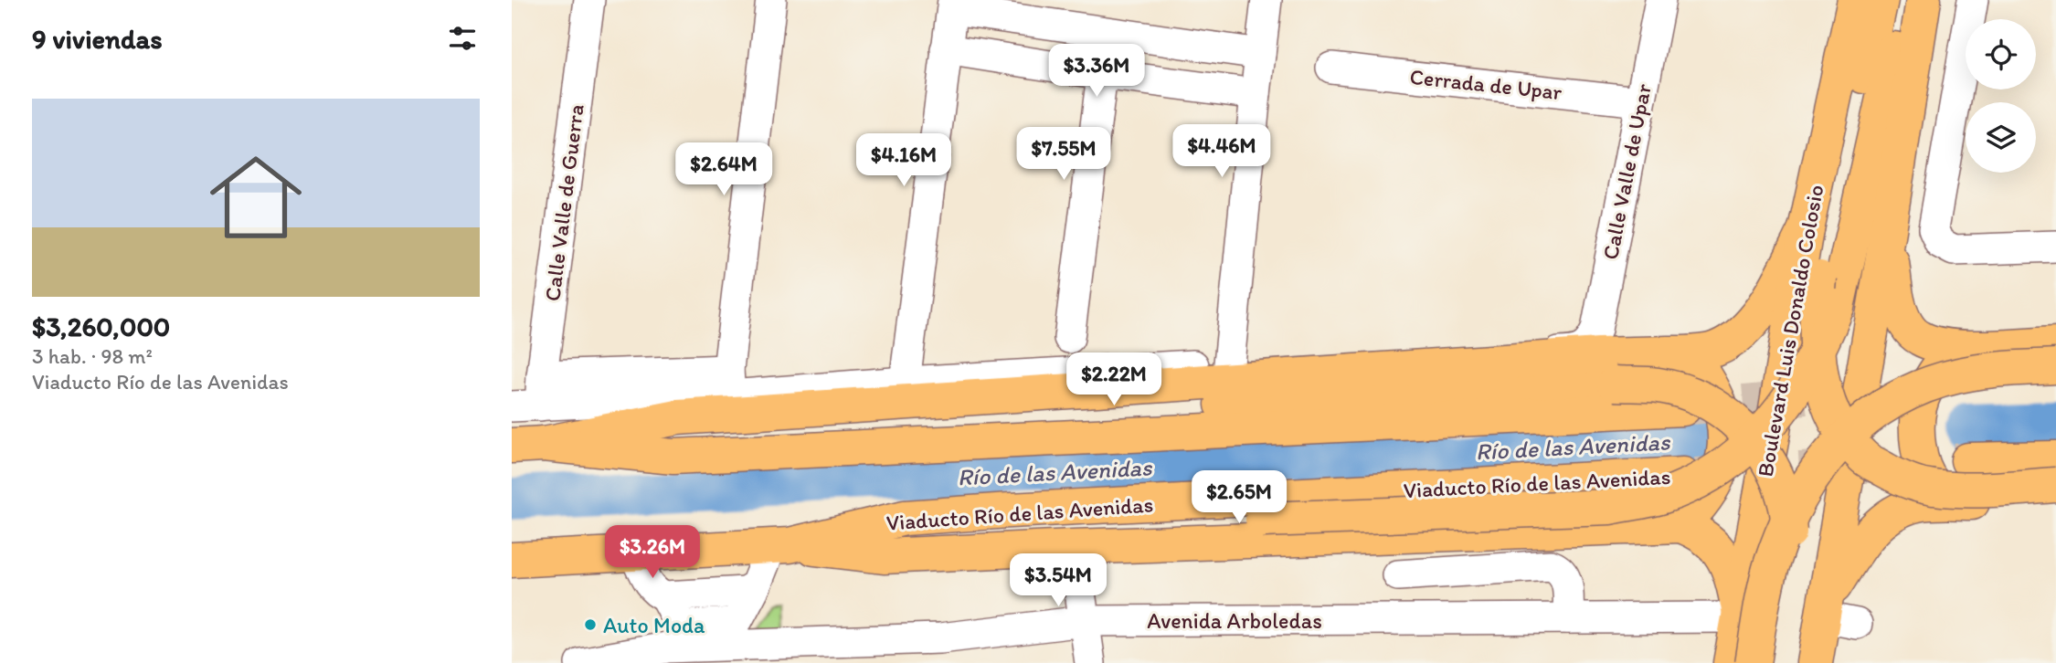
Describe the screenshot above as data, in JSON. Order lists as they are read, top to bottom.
{
  "streets": {
    "main road": ["Boulevard Luis Donaldo Colosio", "Viaducto Río de las Avenidas"],
    "street": [
      "Cerrada de Upar",
      "Calle Valle de Upar",
      "Calle Valle de Guerra",
      "Avenida Arboledas"
    ]
  },
  "crossings": [
    ["Cerrada de Upar", "Calle Valle de Upar"],
    ["Boulevard Luis Donaldo Colosio", "Avenida Arboledas"]
  ],
  "water": ["Río de las Avenidas"],
  "places": ["Auto Moda"],
  "page": {
    "heading": "9 viviendas",
    "price": [
      "$3.36M",
      "$4.46M",
      "$7.55M",
      "$4.16M",
      "$2.64M",
      "$2.22M",
      "$2.65M",
      "$3.26M",
      "$3.54M"
    ],
    "list": [
      {
        "name": "$3,260,000",
        "note": "3 hab. · 98 m² · Viaducto Río de las Avenidas"
      }
    ]
  }
}
